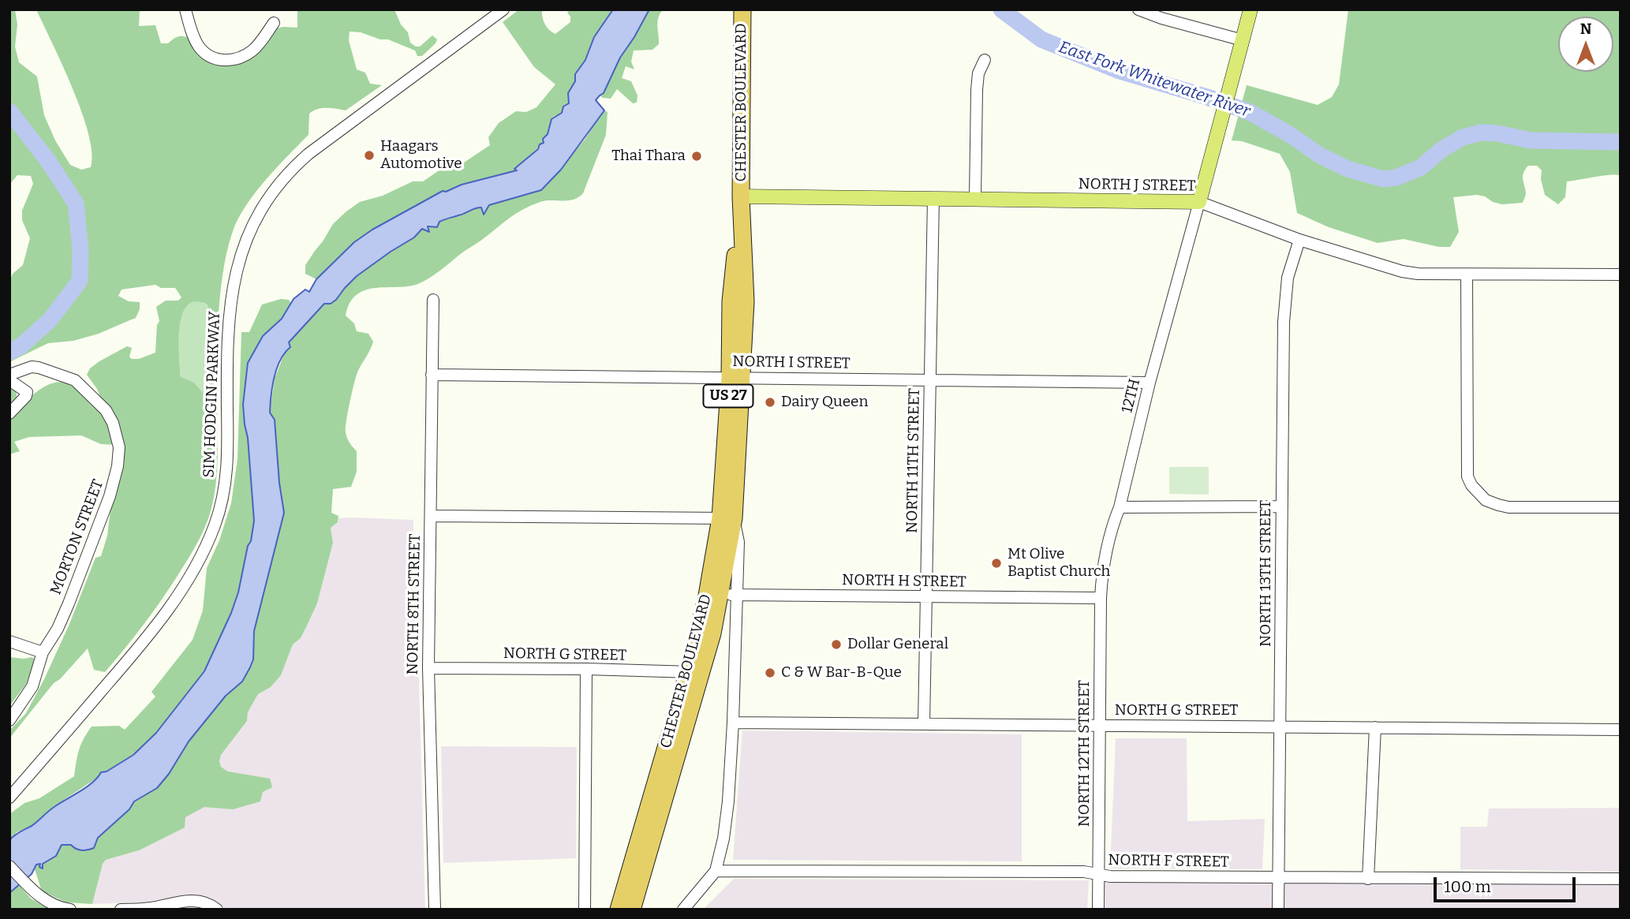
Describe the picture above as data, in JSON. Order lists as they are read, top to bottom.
{
  "streets": {
    "highway": ["CHESTER BOULEVARD", "US 27"],
    "main road": ["NORTH J STREET"],
    "street": [
      "NORTH I STREET",
      "SIM HODGIN PARKWAY",
      "12TH",
      "NORTH 11TH STREET",
      "MORTON STREET",
      "NORTH 13TH STREET",
      "NORTH H STREET",
      "NORTH 8TH STREET",
      "NORTH G STREET",
      "NORTH 12TH STREET",
      "NORTH F STREET"
    ]
  },
  "crossings": [
    ["CHESTER BOULEVARD", "NORTH J STREET"],
    ["CHESTER BOULEVARD", "NORTH I STREET"],
    ["CHESTER BOULEVARD", "NORTH H STREET"],
    ["CHESTER BOULEVARD", "NORTH G STREET"],
    ["CHESTER BOULEVARD", "NORTH F STREET"],
    ["NORTH J STREET", "12TH"],
    ["NORTH J STREET", "NORTH 11TH STREET"],
    ["NORTH J STREET", "NORTH 13TH STREET"],
    ["NORTH I STREET", "12TH"],
    ["NORTH I STREET", "NORTH 11TH STREET"],
    ["NORTH I STREET", "NORTH 8TH STREET"],
    ["12TH", "NORTH H STREET"],
    ["12TH", "NORTH 12TH STREET"],
    ["NORTH 11TH STREET", "NORTH H STREET"],
    ["NORTH 11TH STREET", "NORTH G STREET"],
    ["NORTH 13TH STREET", "NORTH G STREET"],
    ["NORTH 13TH STREET", "NORTH F STREET"],
    ["NORTH H STREET", "NORTH 12TH STREET"],
    ["NORTH 8TH STREET", "NORTH G STREET"],
    ["NORTH G STREET", "NORTH 12TH STREET"],
    ["NORTH 12TH STREET", "NORTH F STREET"]
  ],
  "water": ["East Fork Whitewater River"],
  "places": [
    "Haagars Automotive",
    "Thai Thara",
    "Dairy Queen",
    "Mt Olive Baptist Church",
    "Dollar General",
    "C & W Bar-B-Que"
  ],
  "scale_bar": "100 m",
  "north": "top"
}
